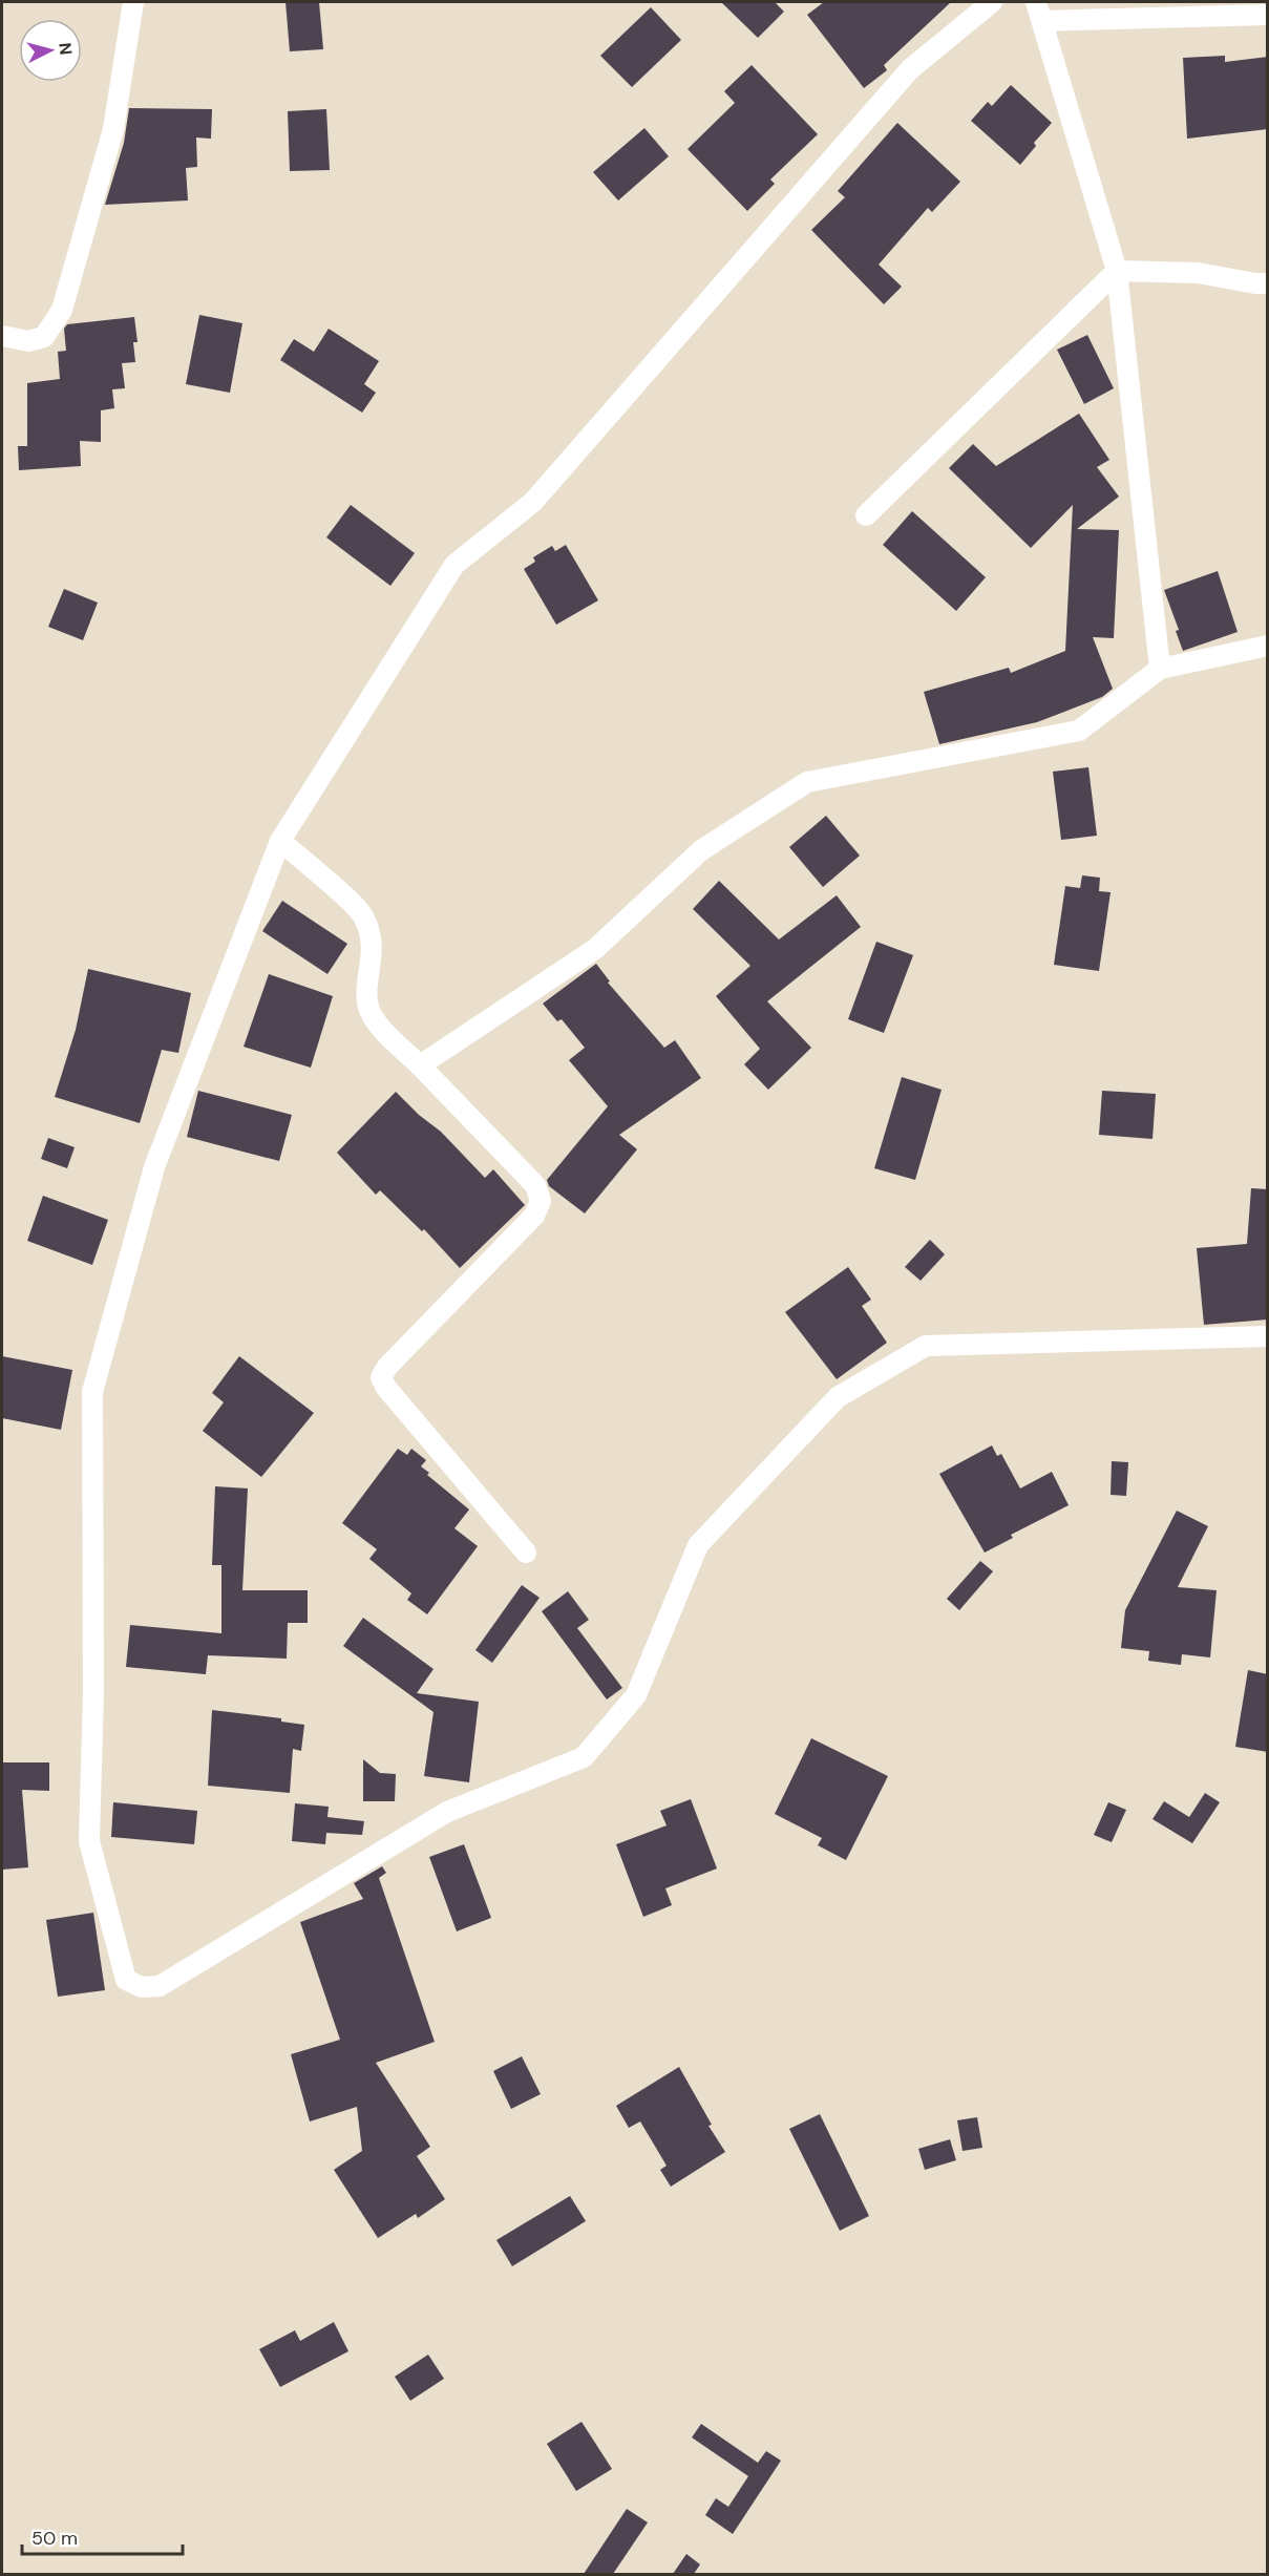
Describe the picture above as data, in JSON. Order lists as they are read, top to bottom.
{
  "scale_bar": "50 m",
  "north": "right"
}
